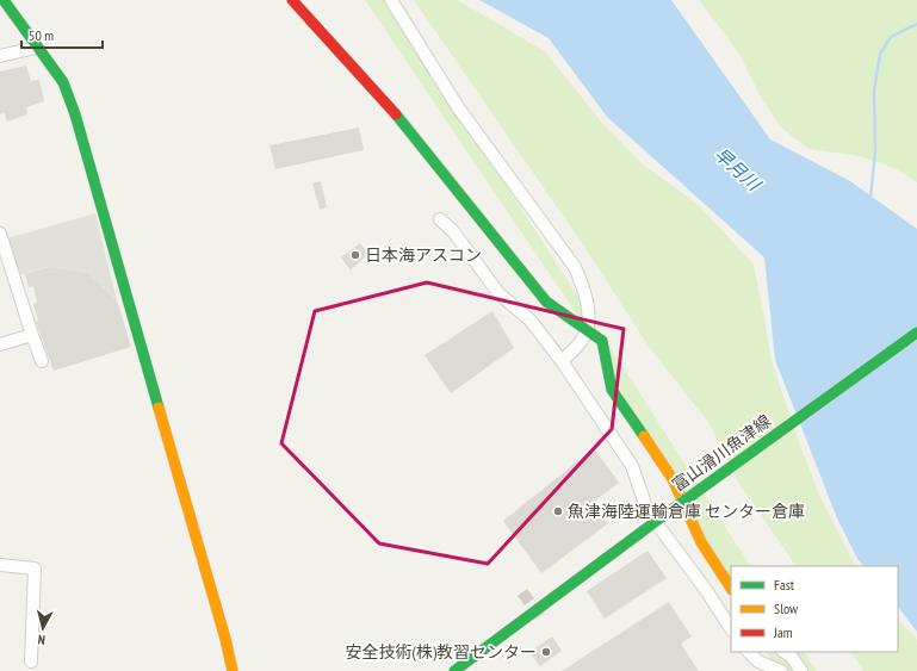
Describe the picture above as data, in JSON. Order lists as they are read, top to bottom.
{
  "streets": {
    "street": ["富山滑川魚津線"]
  },
  "water": ["早月川"],
  "places": ["日本海アスコン", "魚津海陸運輸倉庫 センター倉庫", "安全技術(株)教習センター"],
  "legend": ["Fast", "Slow", "Jam"],
  "scale_bar": "50 m",
  "north": "bottom"
}
